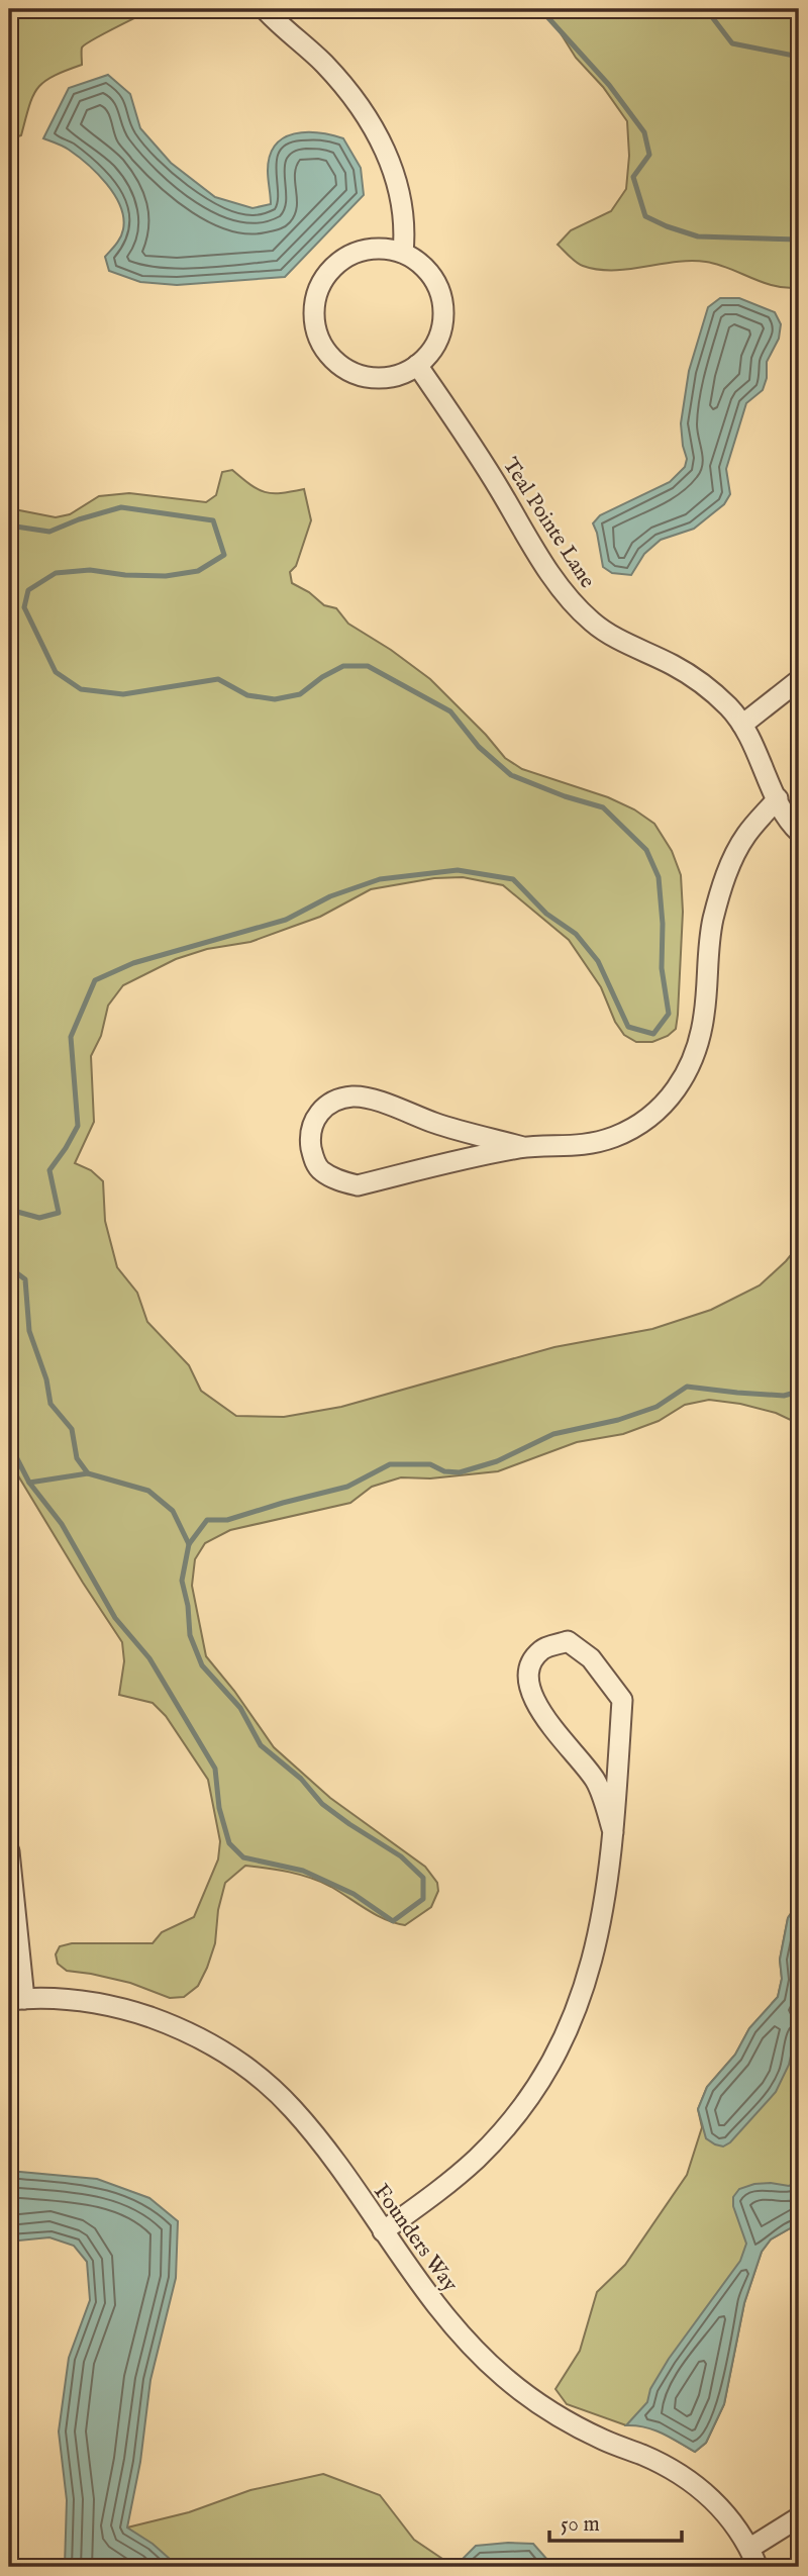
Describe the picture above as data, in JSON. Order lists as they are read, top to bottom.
{
  "streets": {
    "street": ["Teal Pointe Lane", "Founders Way"]
  },
  "scale_bar": "50 m"
}
